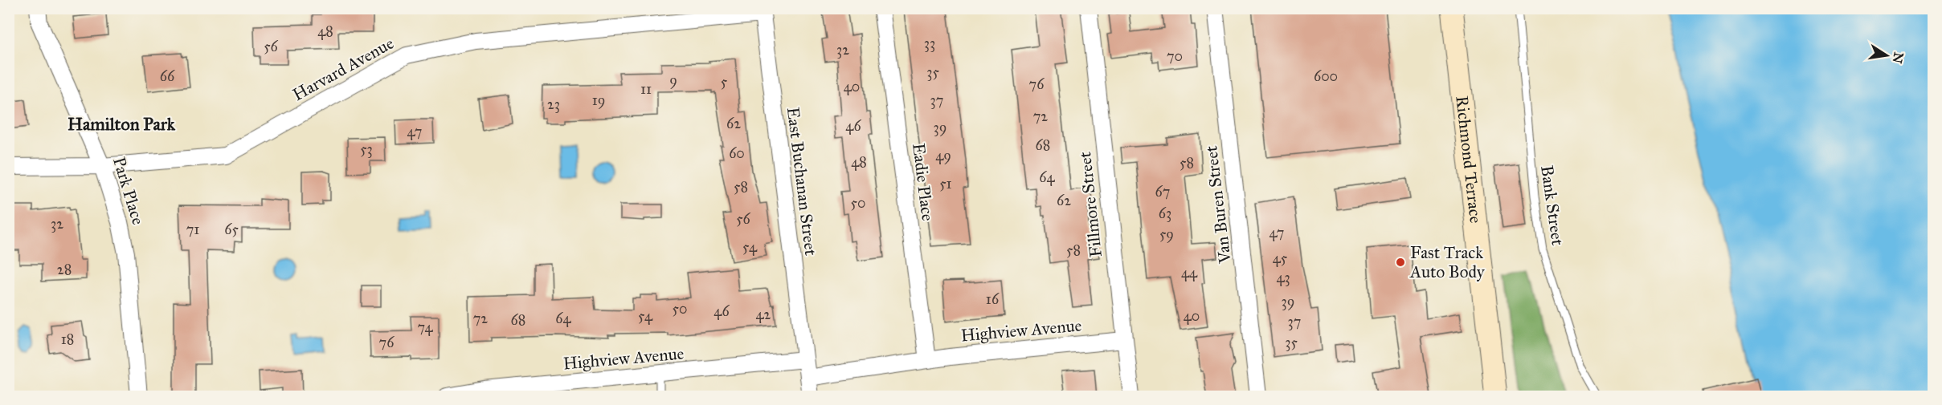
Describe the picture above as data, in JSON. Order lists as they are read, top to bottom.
{
  "streets": {
    "main road": ["Richmond Terrace"],
    "street": [
      "Harvard Avenue",
      "East Buchanan Street",
      "Eadie Place",
      "Park Place",
      "Fillmore Street",
      "Van Buren Street",
      "Highview Avenue"
    ],
    "lane": ["Bank Street"]
  },
  "crossings": [
    ["Harvard Avenue", "East Buchanan Street"],
    ["Harvard Avenue", "Park Place"],
    ["East Buchanan Street", "Highview Avenue"],
    ["Eadie Place", "Highview Avenue"],
    ["Fillmore Street", "Highview Avenue"]
  ],
  "districts": ["Hamilton Park"],
  "places": ["Fast Track Auto Body"],
  "house_numbers": [
    "48",
    "33",
    "56",
    "32",
    "70",
    "35",
    "66",
    "600",
    "9",
    "5",
    "76",
    "40",
    "11",
    "19",
    "37",
    "23",
    "72",
    "62",
    "46",
    "39",
    "47",
    "68",
    "53",
    "60",
    "49",
    "48",
    "58",
    "64",
    "51",
    "58",
    "67",
    "62",
    "50",
    "63",
    "56",
    "32",
    "71",
    "65",
    "47",
    "59",
    "54",
    "58",
    "45",
    "28",
    "44",
    "43",
    "16",
    "39",
    "50",
    "46",
    "42",
    "54",
    "40",
    "72",
    "64",
    "68",
    "37",
    "74",
    "18",
    "76",
    "35"
  ],
  "north": "right"
}
